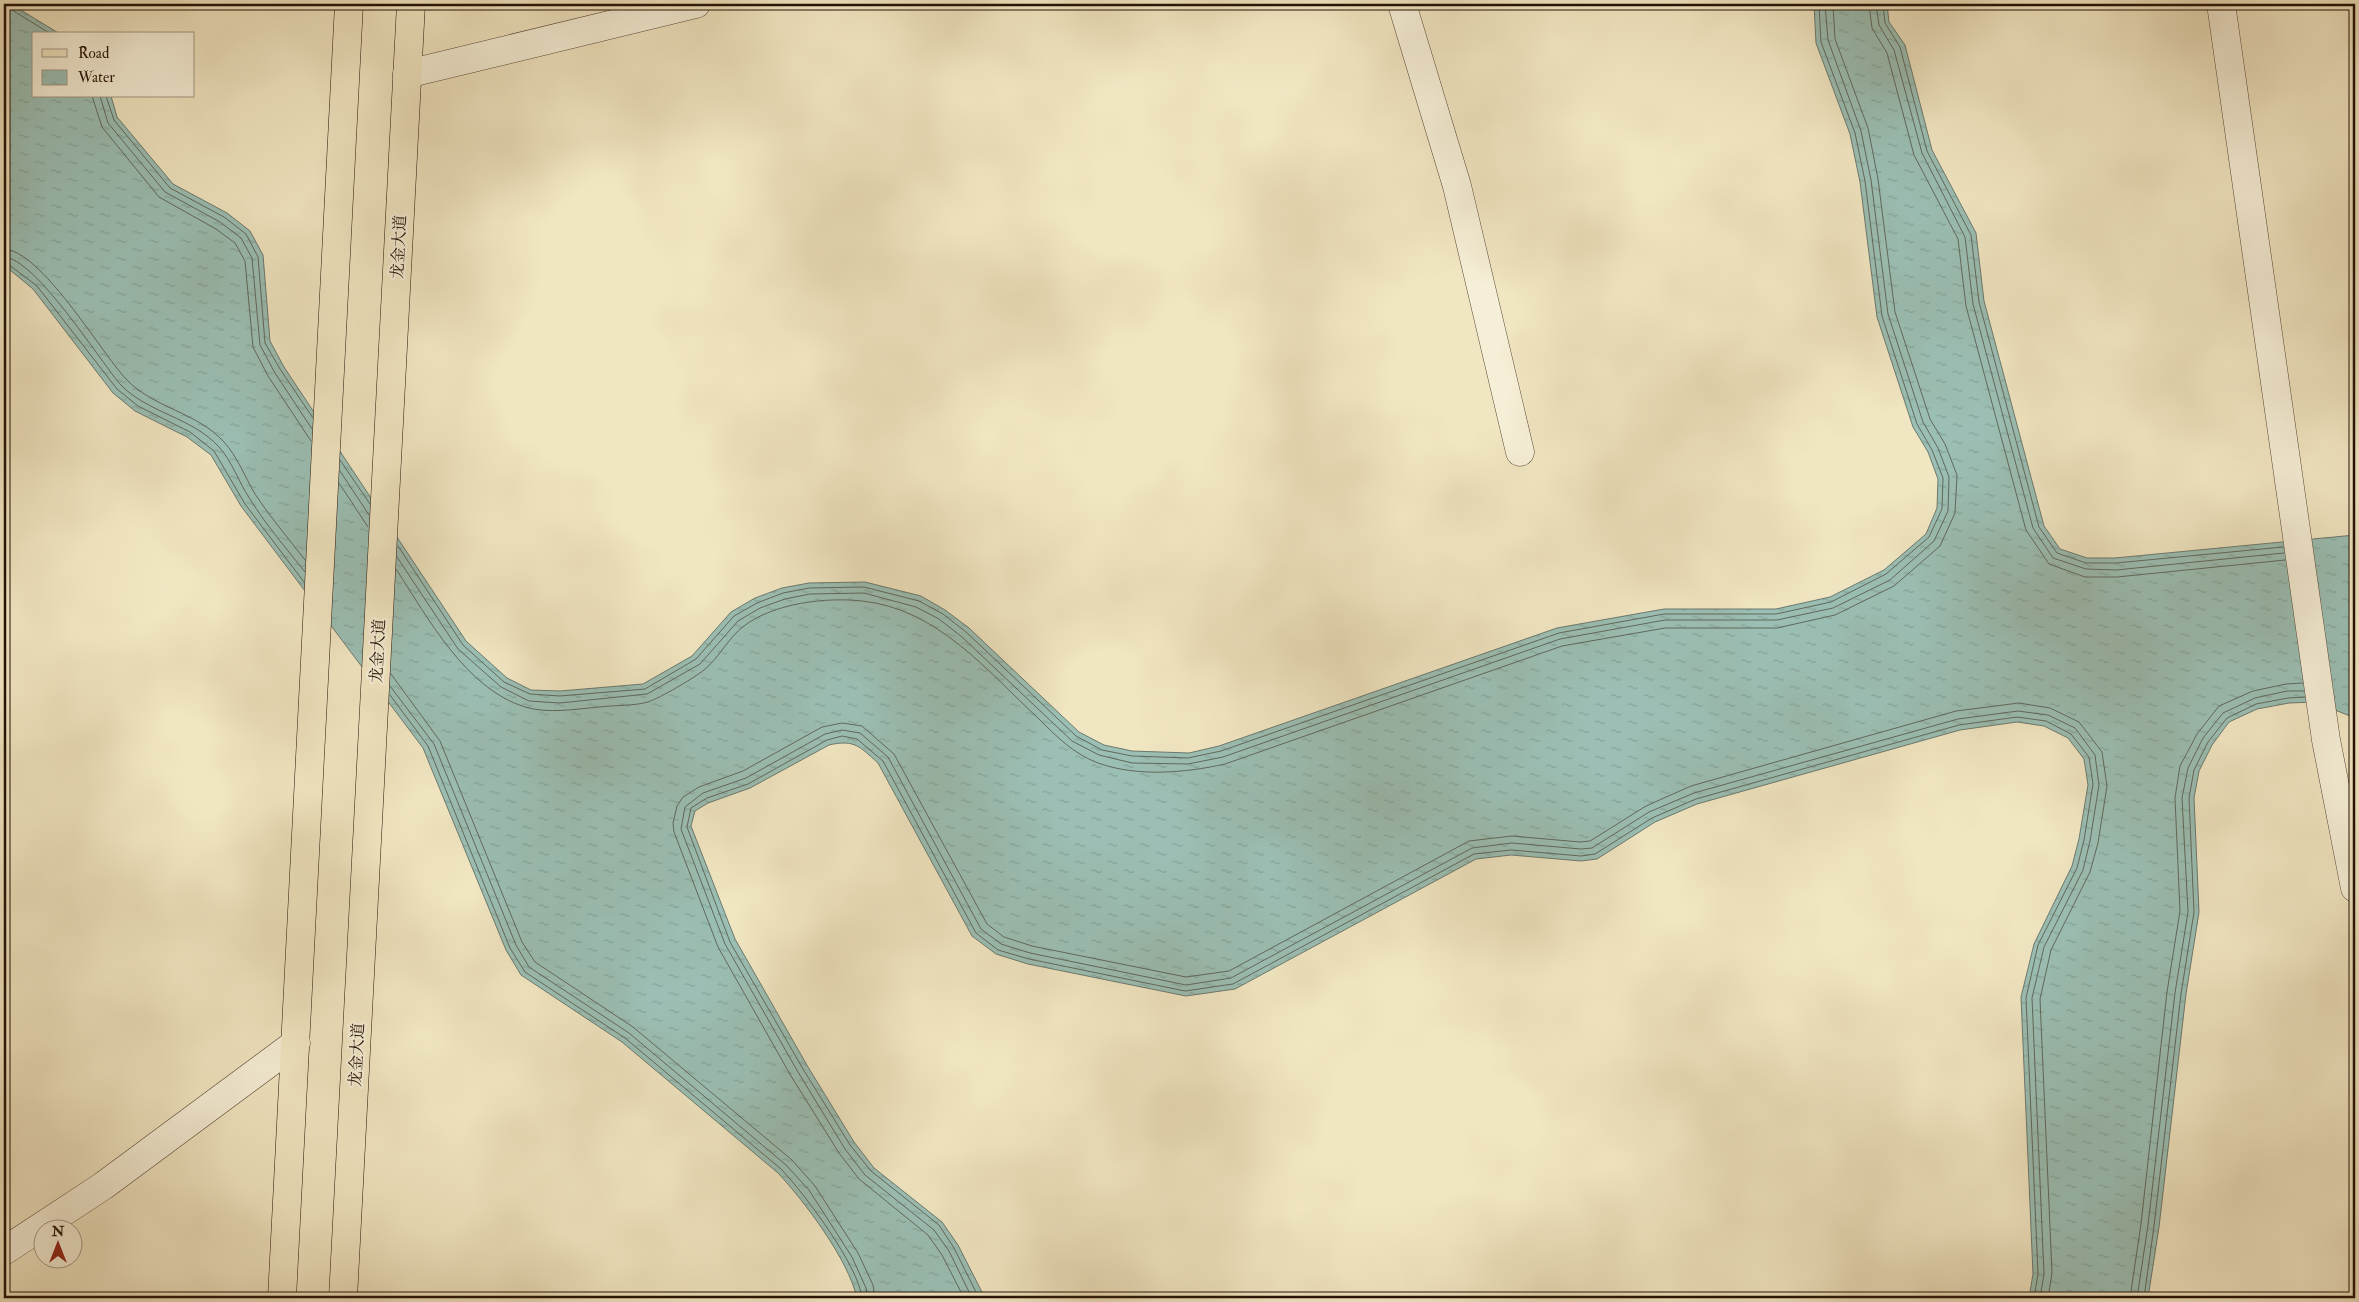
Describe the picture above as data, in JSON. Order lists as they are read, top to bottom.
{
  "streets": {
    "main road": ["龙金大道"]
  },
  "legend": ["Road", "Water"],
  "north": "top"
}
